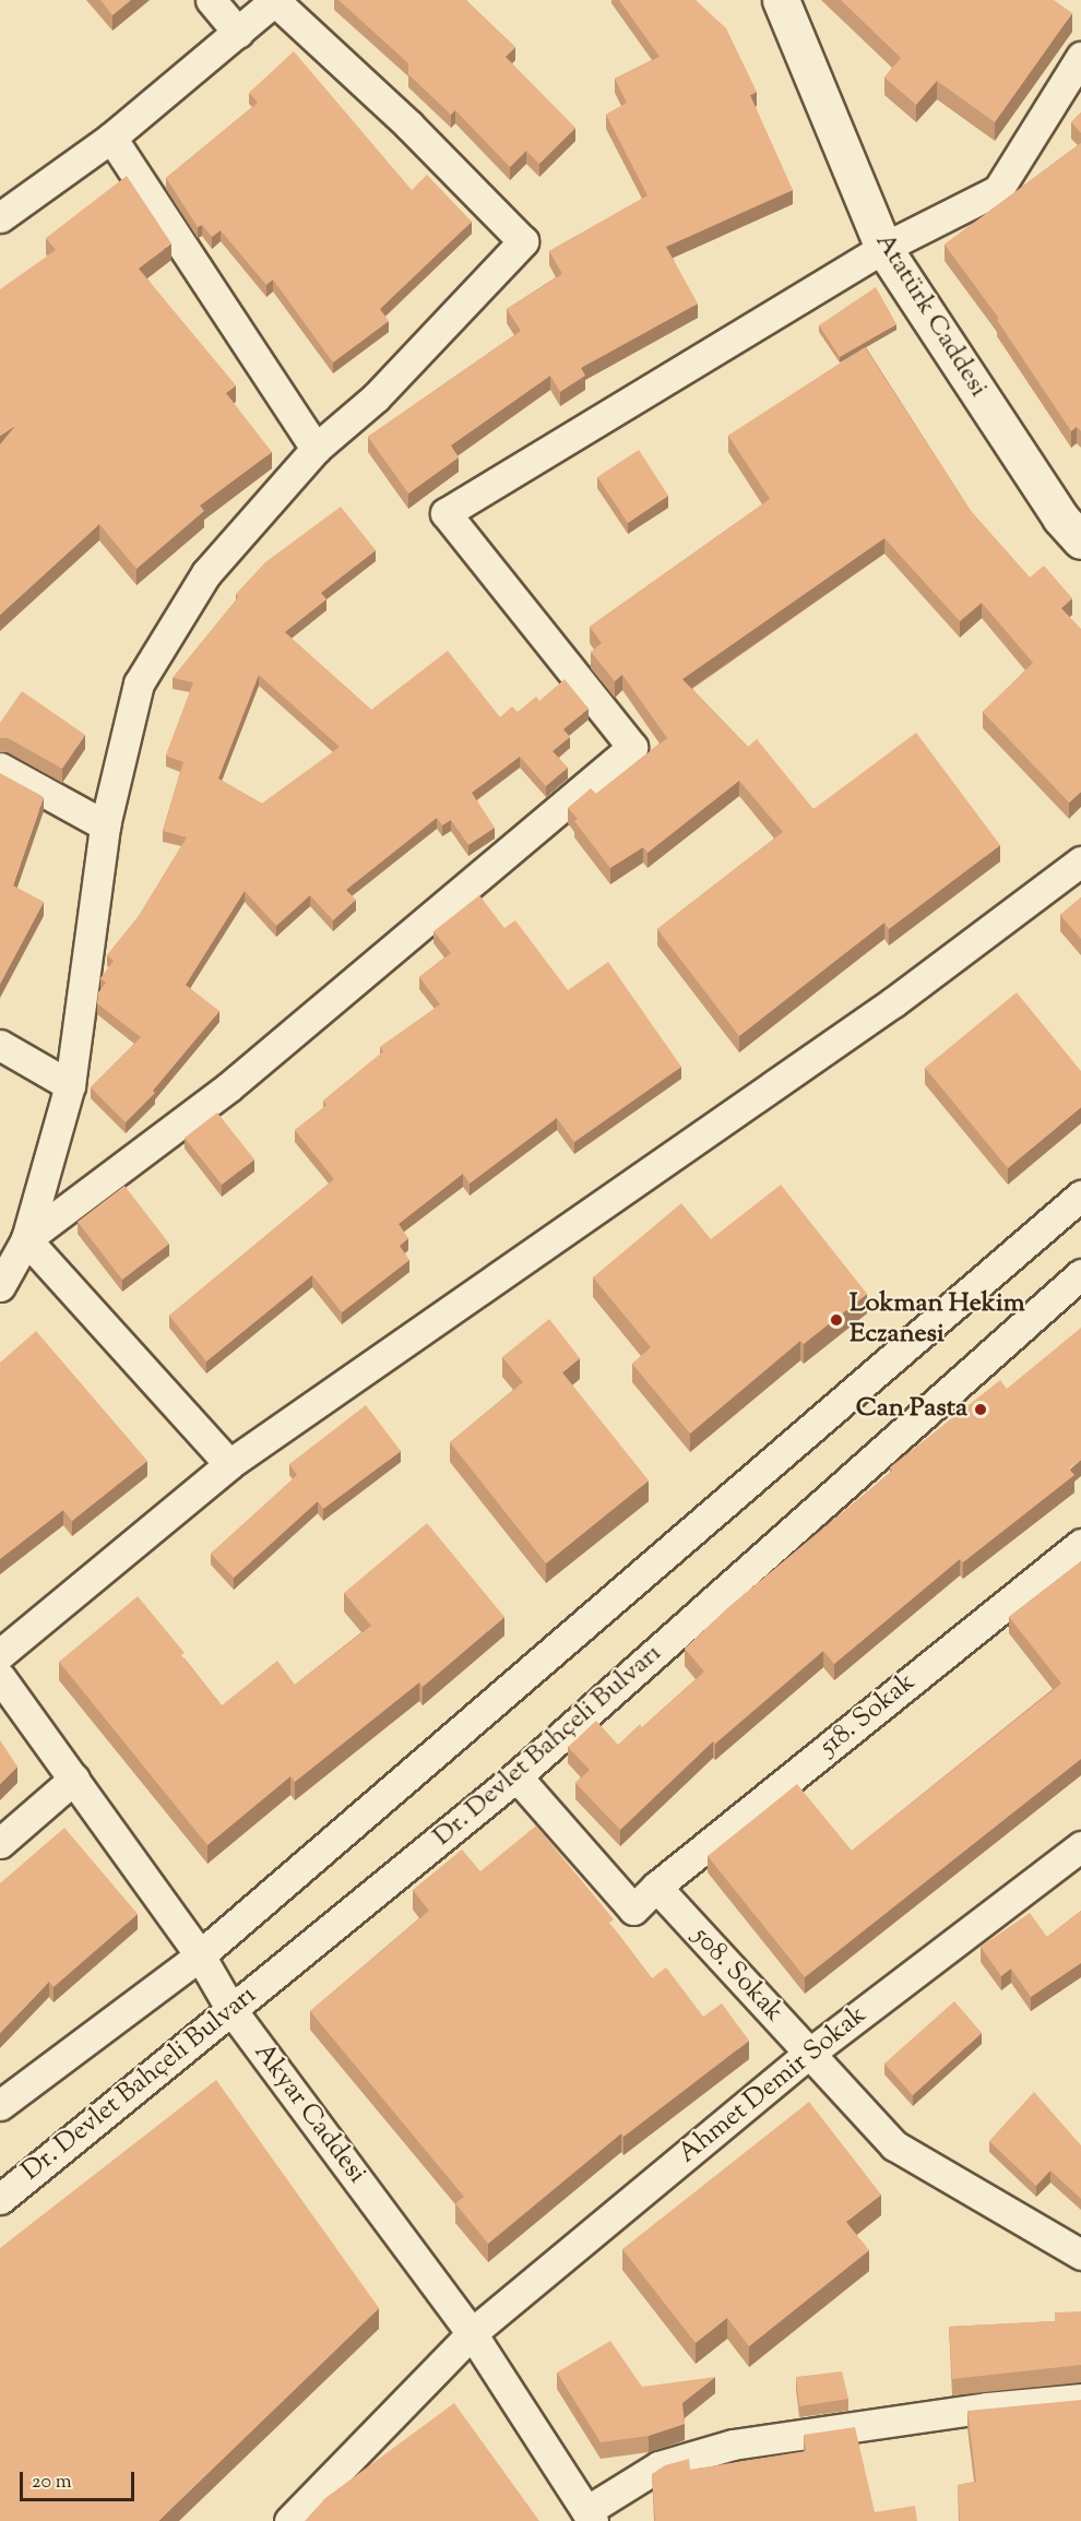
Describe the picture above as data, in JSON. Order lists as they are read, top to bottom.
{
  "streets": {
    "street": [
      "Atatürk Caddesi",
      "518. Sokak",
      "Dr. Devlet Bahçeli Bulvarı",
      "508. Sokak",
      "Ahmet Demir Sokak",
      "Akyar Caddesi"
    ]
  },
  "crossings": [
    ["518. Sokak", "508. Sokak"],
    ["Dr. Devlet Bahçeli Bulvarı", "Akyar Caddesi"],
    ["508. Sokak", "Ahmet Demir Sokak"],
    ["Ahmet Demir Sokak", "Akyar Caddesi"]
  ],
  "places": ["Lokman Hekim Eczanesi", "Can Pasta"],
  "scale_bar": "20 m"
}
